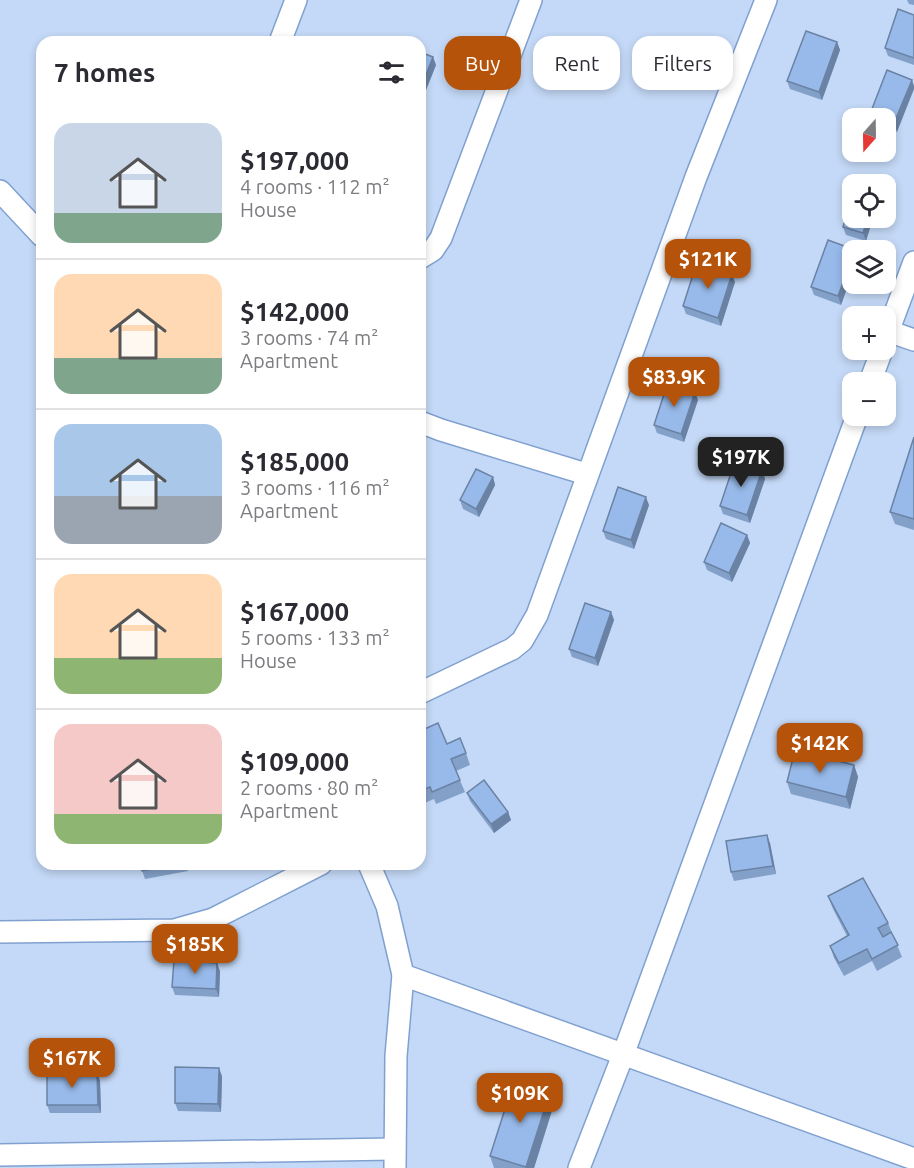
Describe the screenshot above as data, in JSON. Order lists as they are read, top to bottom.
{
  "north": "bottom",
  "page": {
    "chip": ["Buy", "Rent", "Filters"],
    "heading": "7 homes",
    "map_buttons": ["+", "−"],
    "list": [
      {
        "name": "$197,000",
        "note": "4 rooms · 112 m² · House"
      },
      {
        "name": "$142,000",
        "note": "3 rooms · 74 m² · Apartment"
      },
      {
        "name": "$185,000",
        "note": "3 rooms · 116 m² · Apartment"
      },
      {
        "name": "$167,000",
        "note": "5 rooms · 133 m² · House"
      },
      {
        "name": "$109,000",
        "note": "2 rooms · 80 m² · Apartment"
      }
    ],
    "price": [
      "$121K",
      "$83.9K",
      "$197K",
      "$142K",
      "$185K",
      "$167K",
      "$109K"
    ]
  }
}
